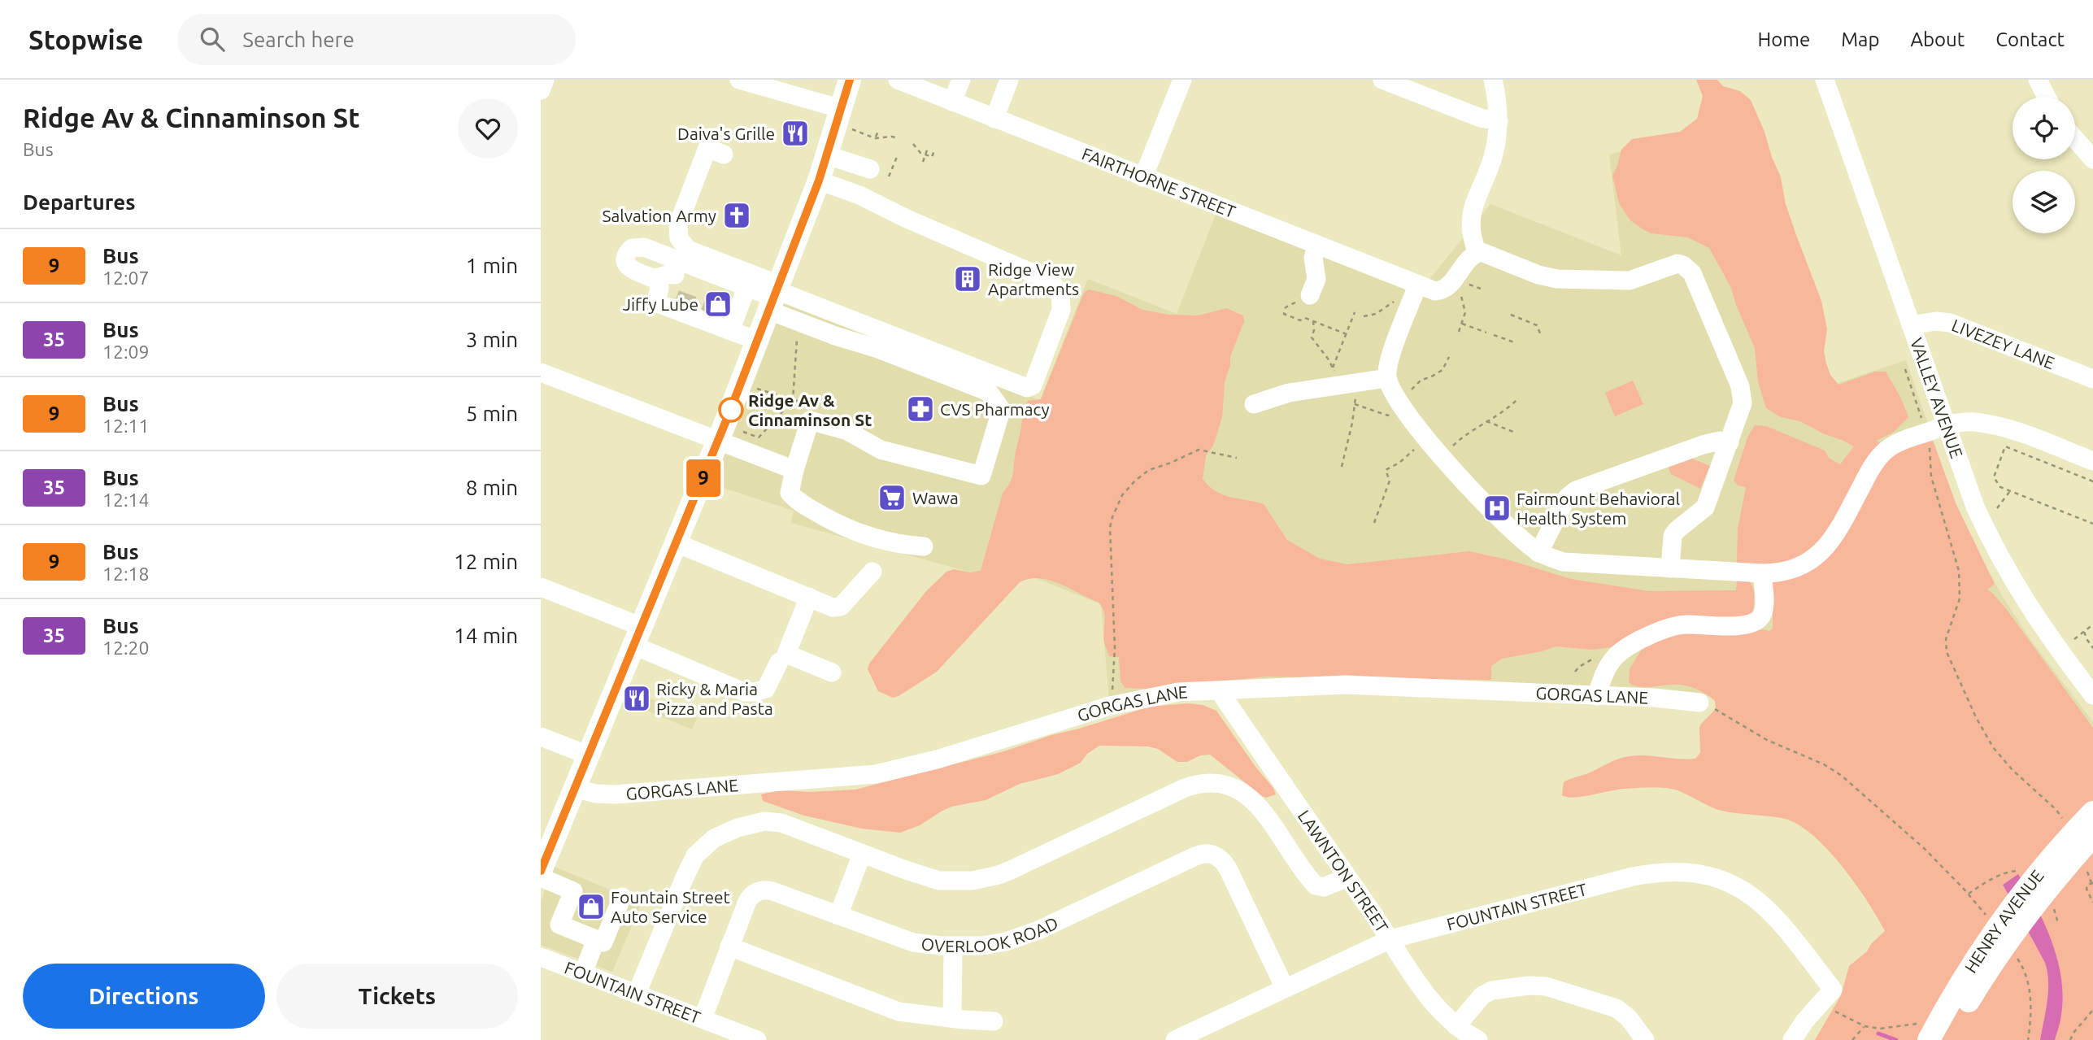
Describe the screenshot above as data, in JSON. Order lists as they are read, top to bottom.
{
  "streets": {
    "main road": ["HENRY AVENUE"],
    "street": [
      "FAIRTHORNE STREET",
      "LIVEZEY LANE",
      "VALLEY AVENUE",
      "GORGAS LANE",
      "LAWNTON STREET",
      "FOUNTAIN STREET",
      "OVERLOOK ROAD"
    ]
  },
  "crossings": [
    ["LIVEZEY LANE", "VALLEY AVENUE"],
    ["GORGAS LANE", "LAWNTON STREET"],
    ["LAWNTON STREET", "FOUNTAIN STREET"],
    ["FOUNTAIN STREET", "OVERLOOK ROAD"]
  ],
  "places": {
    "restaurant": ["Daiva's Grille", "Ricky & Maria Pizza and Pasta"],
    "church": ["Salvation Army"],
    "building": ["Ridge View Apartments"],
    "shop": ["Jiffy Lube", "Fountain Street Auto Service"],
    "pharmacy": ["CVS Pharmacy"],
    "other": ["Ridge Av & Cinnaminson St"],
    "supermarket": ["Wawa"],
    "hospital": ["Fairmount Behavioral Health System"]
  },
  "lines": ["bus line 9"],
  "page": {
    "header": "Stopwise",
    "search": "Search here",
    "nav": [
      "Home",
      "Map",
      "About",
      "Contact"
    ],
    "heading": [
      ["Ridge Av & Cinnaminson St", "Bus"],
      "Departures"
    ],
    "on_map": "9",
    "list": [
      {
        "mark": "9",
        "name": "Bus",
        "note": "12:07",
        "value": "1 min"
      },
      {
        "mark": "35",
        "name": "Bus",
        "note": "12:09",
        "value": "3 min"
      },
      {
        "mark": "9",
        "name": "Bus",
        "note": "12:11",
        "value": "5 min"
      },
      {
        "mark": "35",
        "name": "Bus",
        "note": "12:14",
        "value": "8 min"
      },
      {
        "mark": "9",
        "name": "Bus",
        "note": "12:18",
        "value": "12 min"
      },
      {
        "mark": "35",
        "name": "Bus",
        "note": "12:20",
        "value": "14 min"
      }
    ],
    "buttons": ["Directions", "Tickets"]
  }
}
